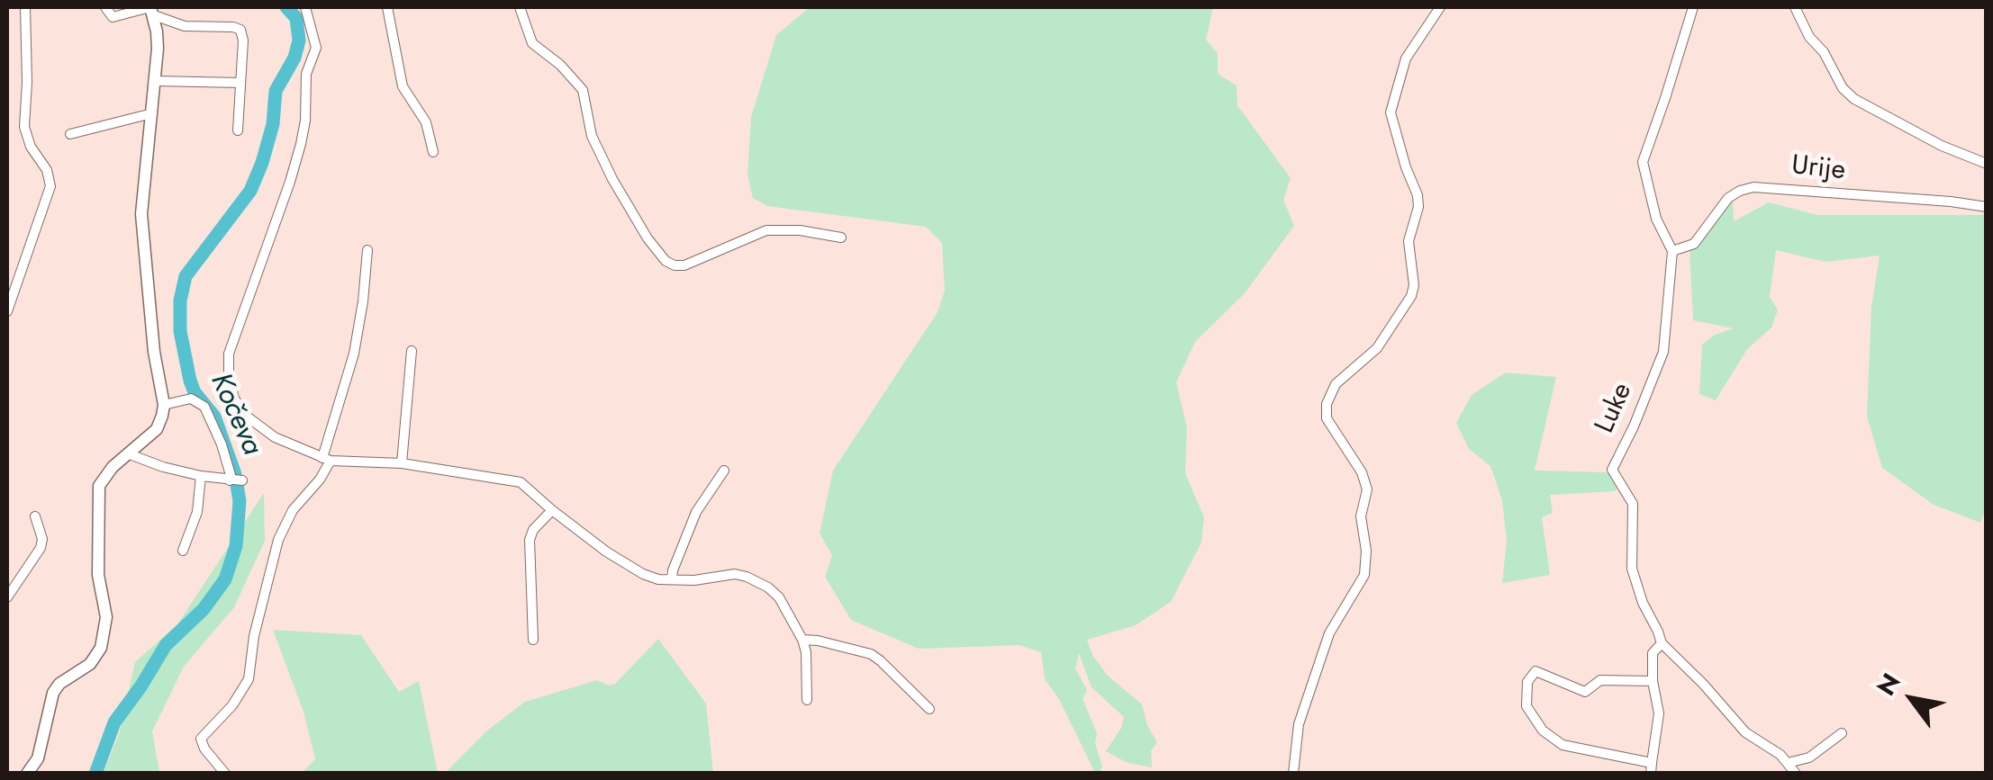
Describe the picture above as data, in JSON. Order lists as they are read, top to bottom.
{
  "streets": {
    "street": ["Urije", "Luke"]
  },
  "crossings": [
    ["Urije", "Luke"]
  ],
  "water": ["Kočeva"],
  "north": "top left"
}
